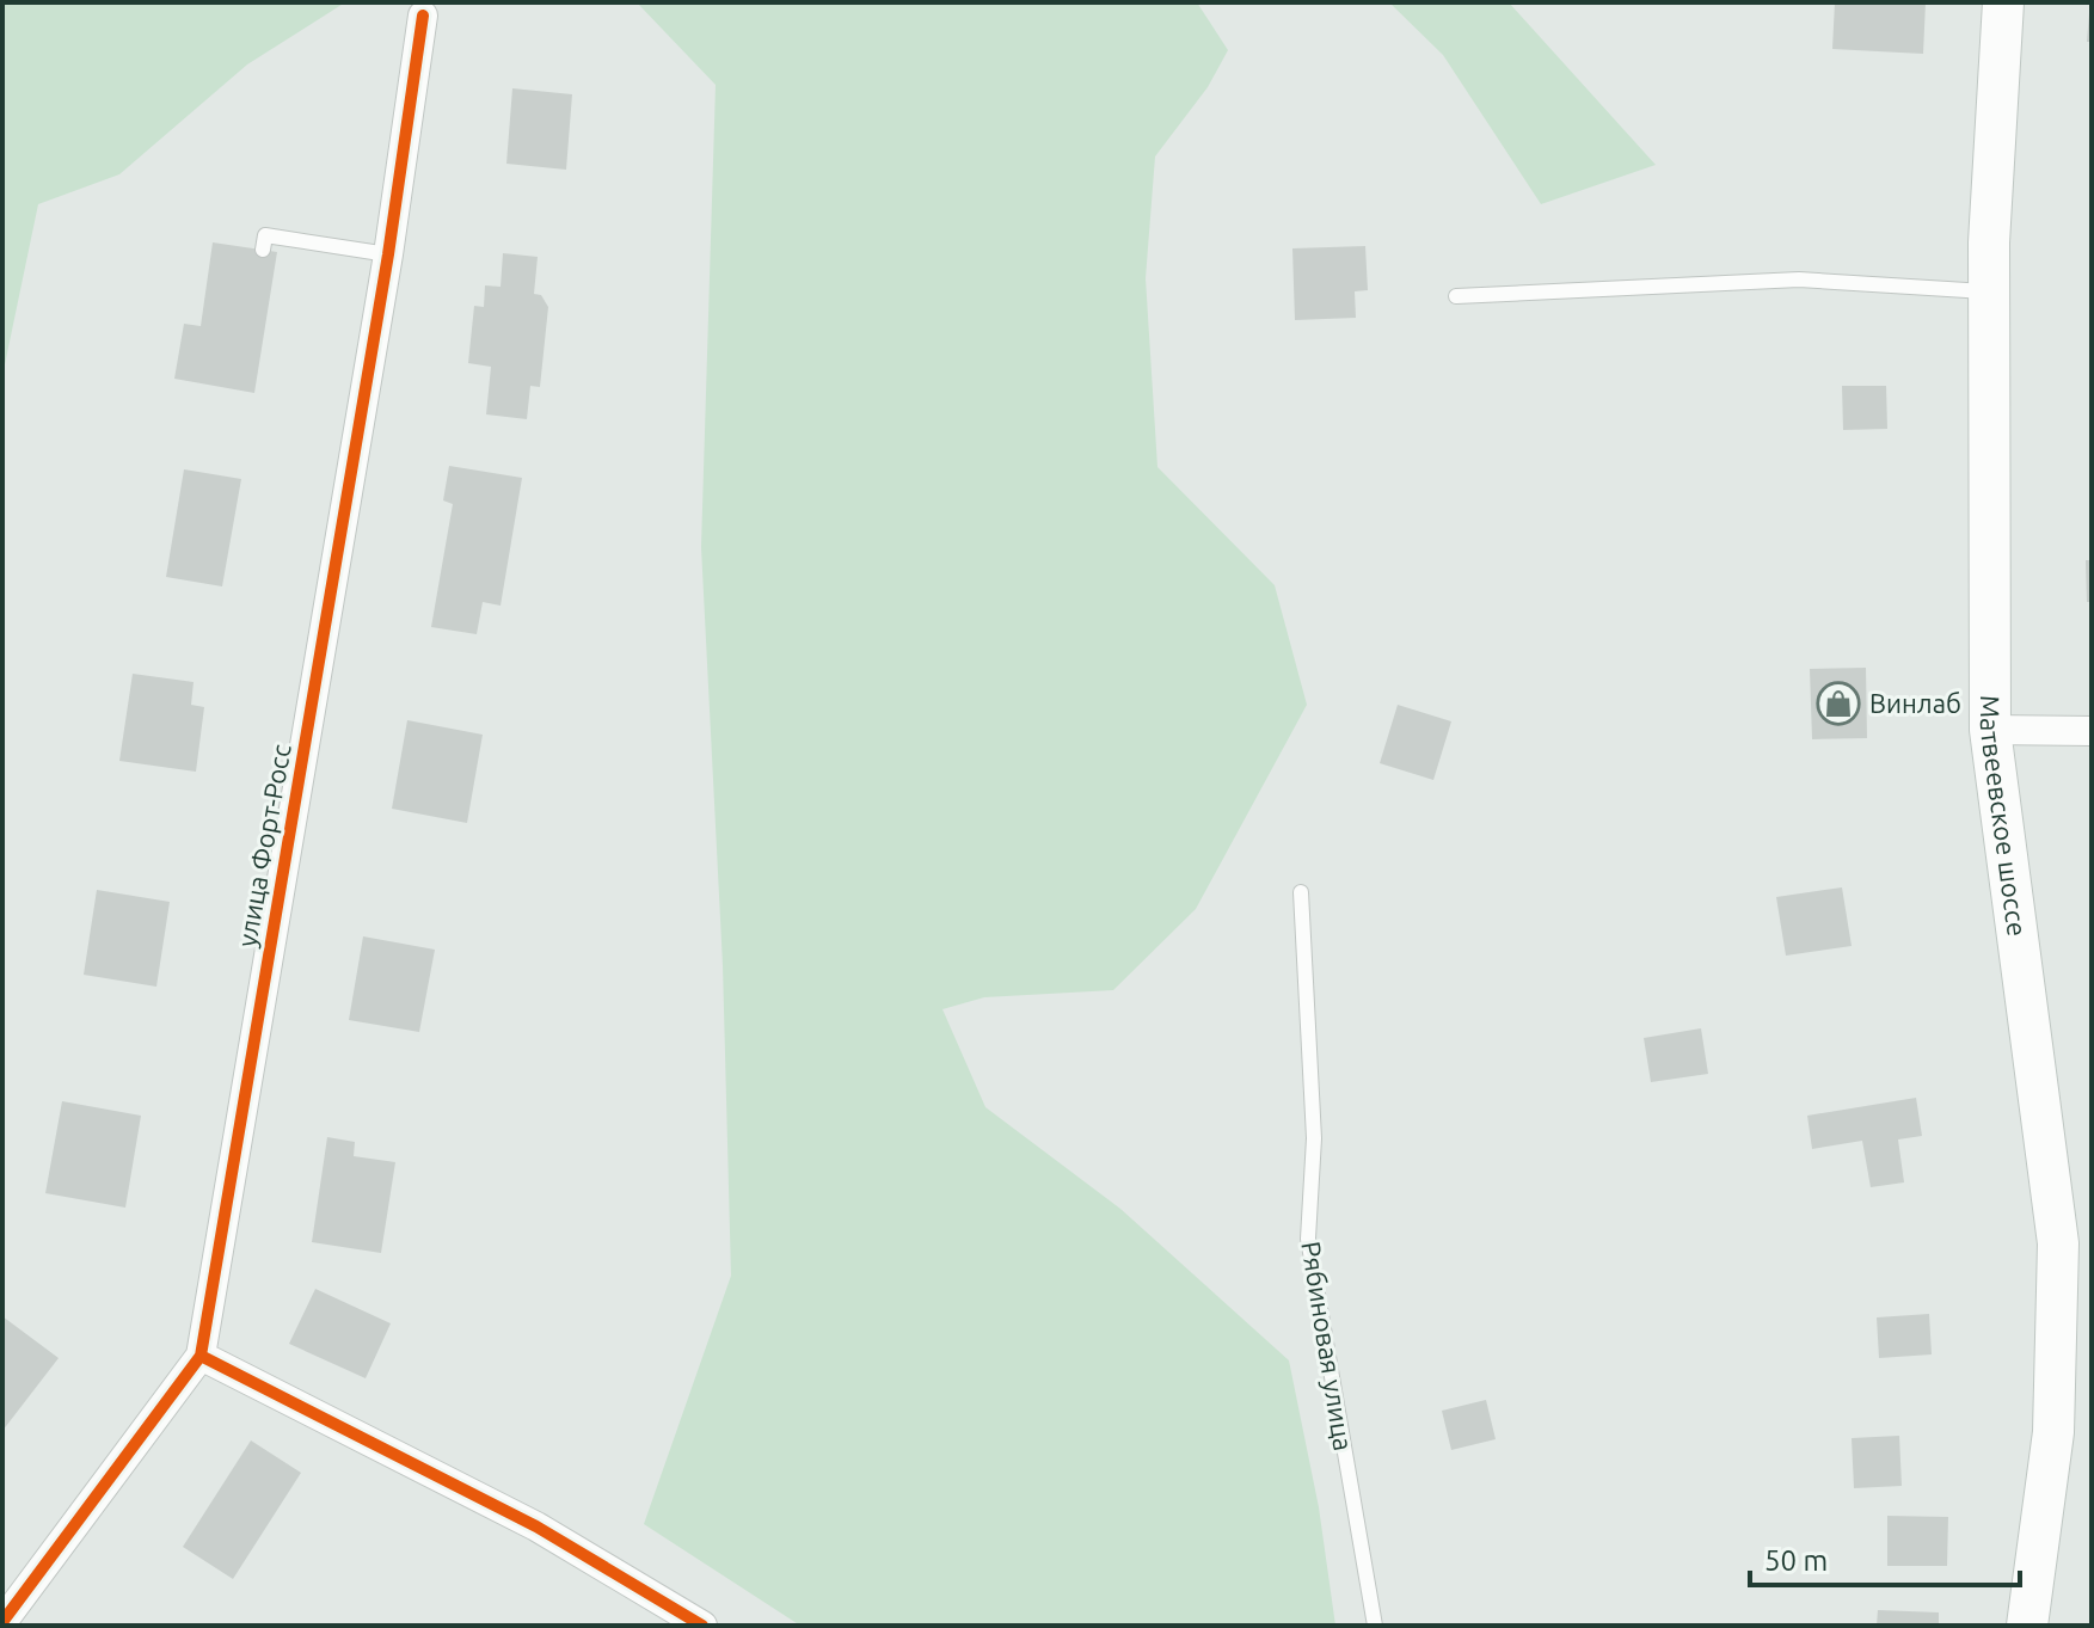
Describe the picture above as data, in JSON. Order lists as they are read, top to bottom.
{
  "streets": {
    "main road": ["Матвеевское шоссе"],
    "street": ["улица Форт-Росс"],
    "lane": ["Рябиновая улица"]
  },
  "places": {
    "shop": ["Винлаб"]
  },
  "scale_bar": "50 m"
}
